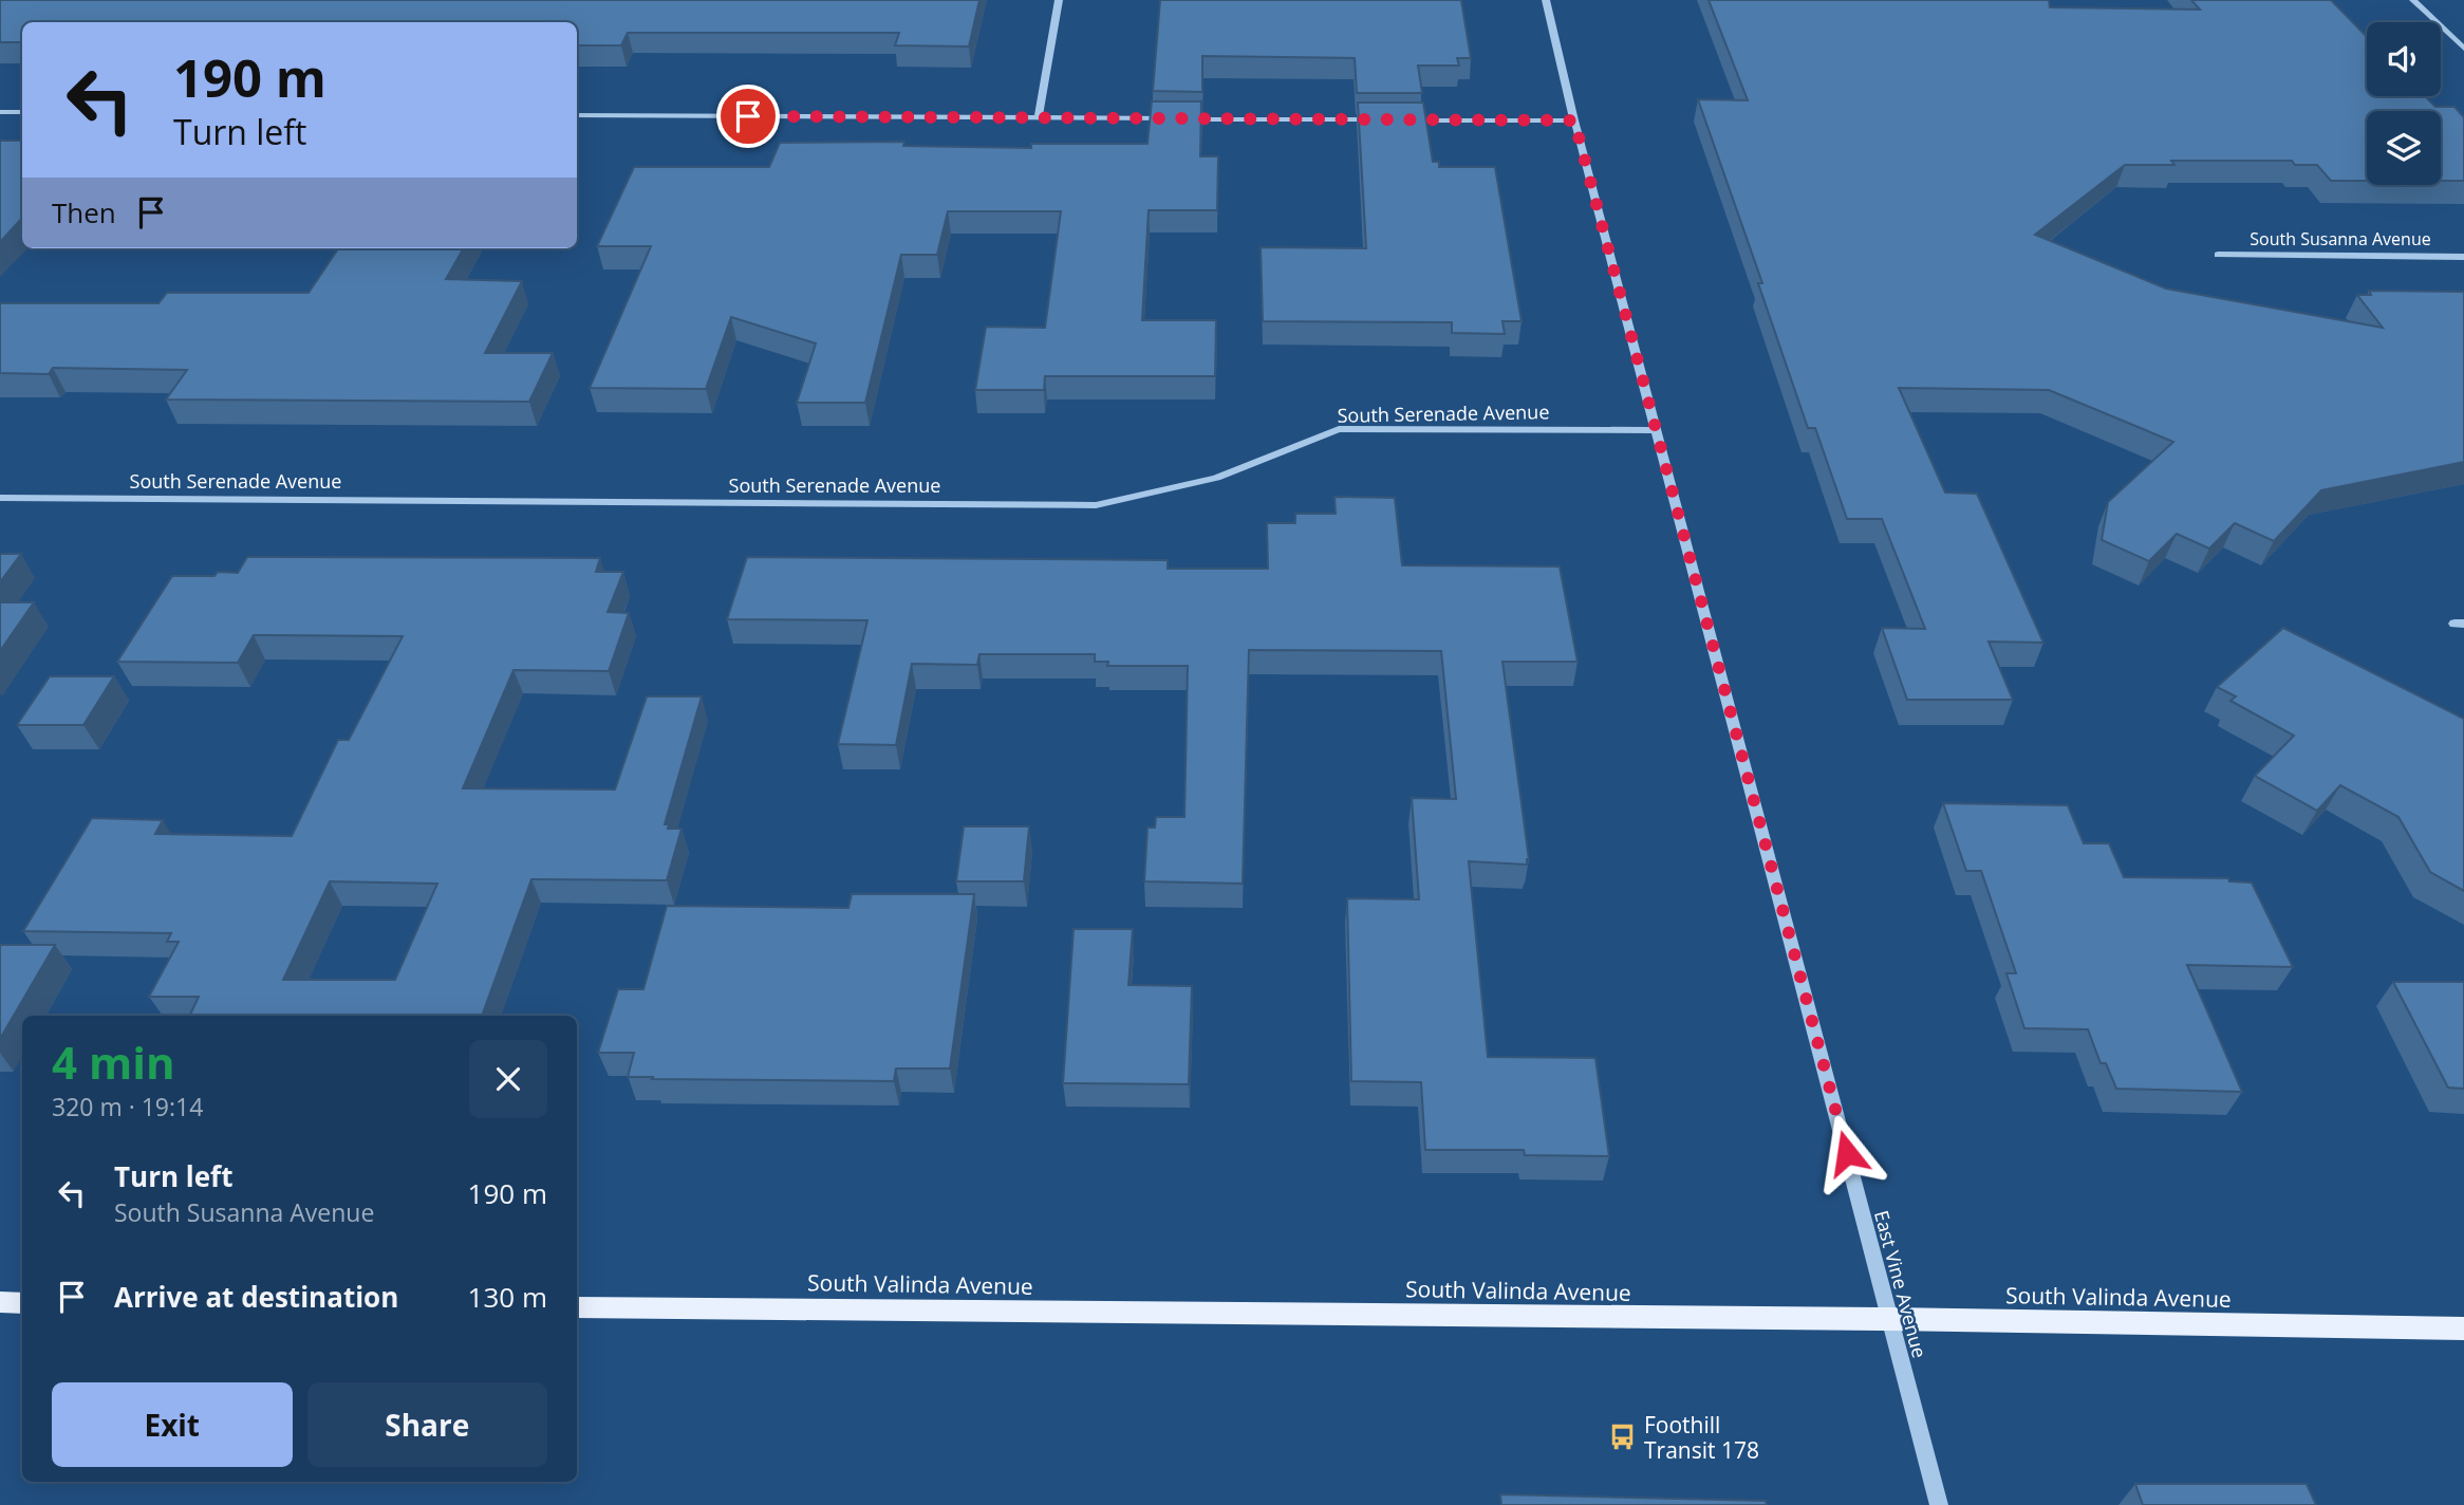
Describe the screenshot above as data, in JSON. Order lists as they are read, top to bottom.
{
  "streets": {
    "main road": ["South Valinda Avenue"],
    "street": ["South Susanna Avenue", "South Serenade Avenue", "East Vine Avenue"]
  },
  "crossings": [
    ["South Serenade Avenue", "East Vine Avenue"],
    ["South Valinda Avenue", "East Vine Avenue"]
  ],
  "places": {
    "bus stop": ["Foothill Transit 178"]
  },
  "page": {
    "turn": ["190 m", "Turn left"],
    "then": "Then",
    "heading": ["4 min", "320 m · 19:14"],
    "list": [
      {
        "name": "Turn left",
        "note": "South Susanna Avenue",
        "value": "190 m"
      },
      {
        "name": "Arrive at destination",
        "value": "130 m"
      }
    ],
    "buttons": ["Exit", "Share"]
  }
}
